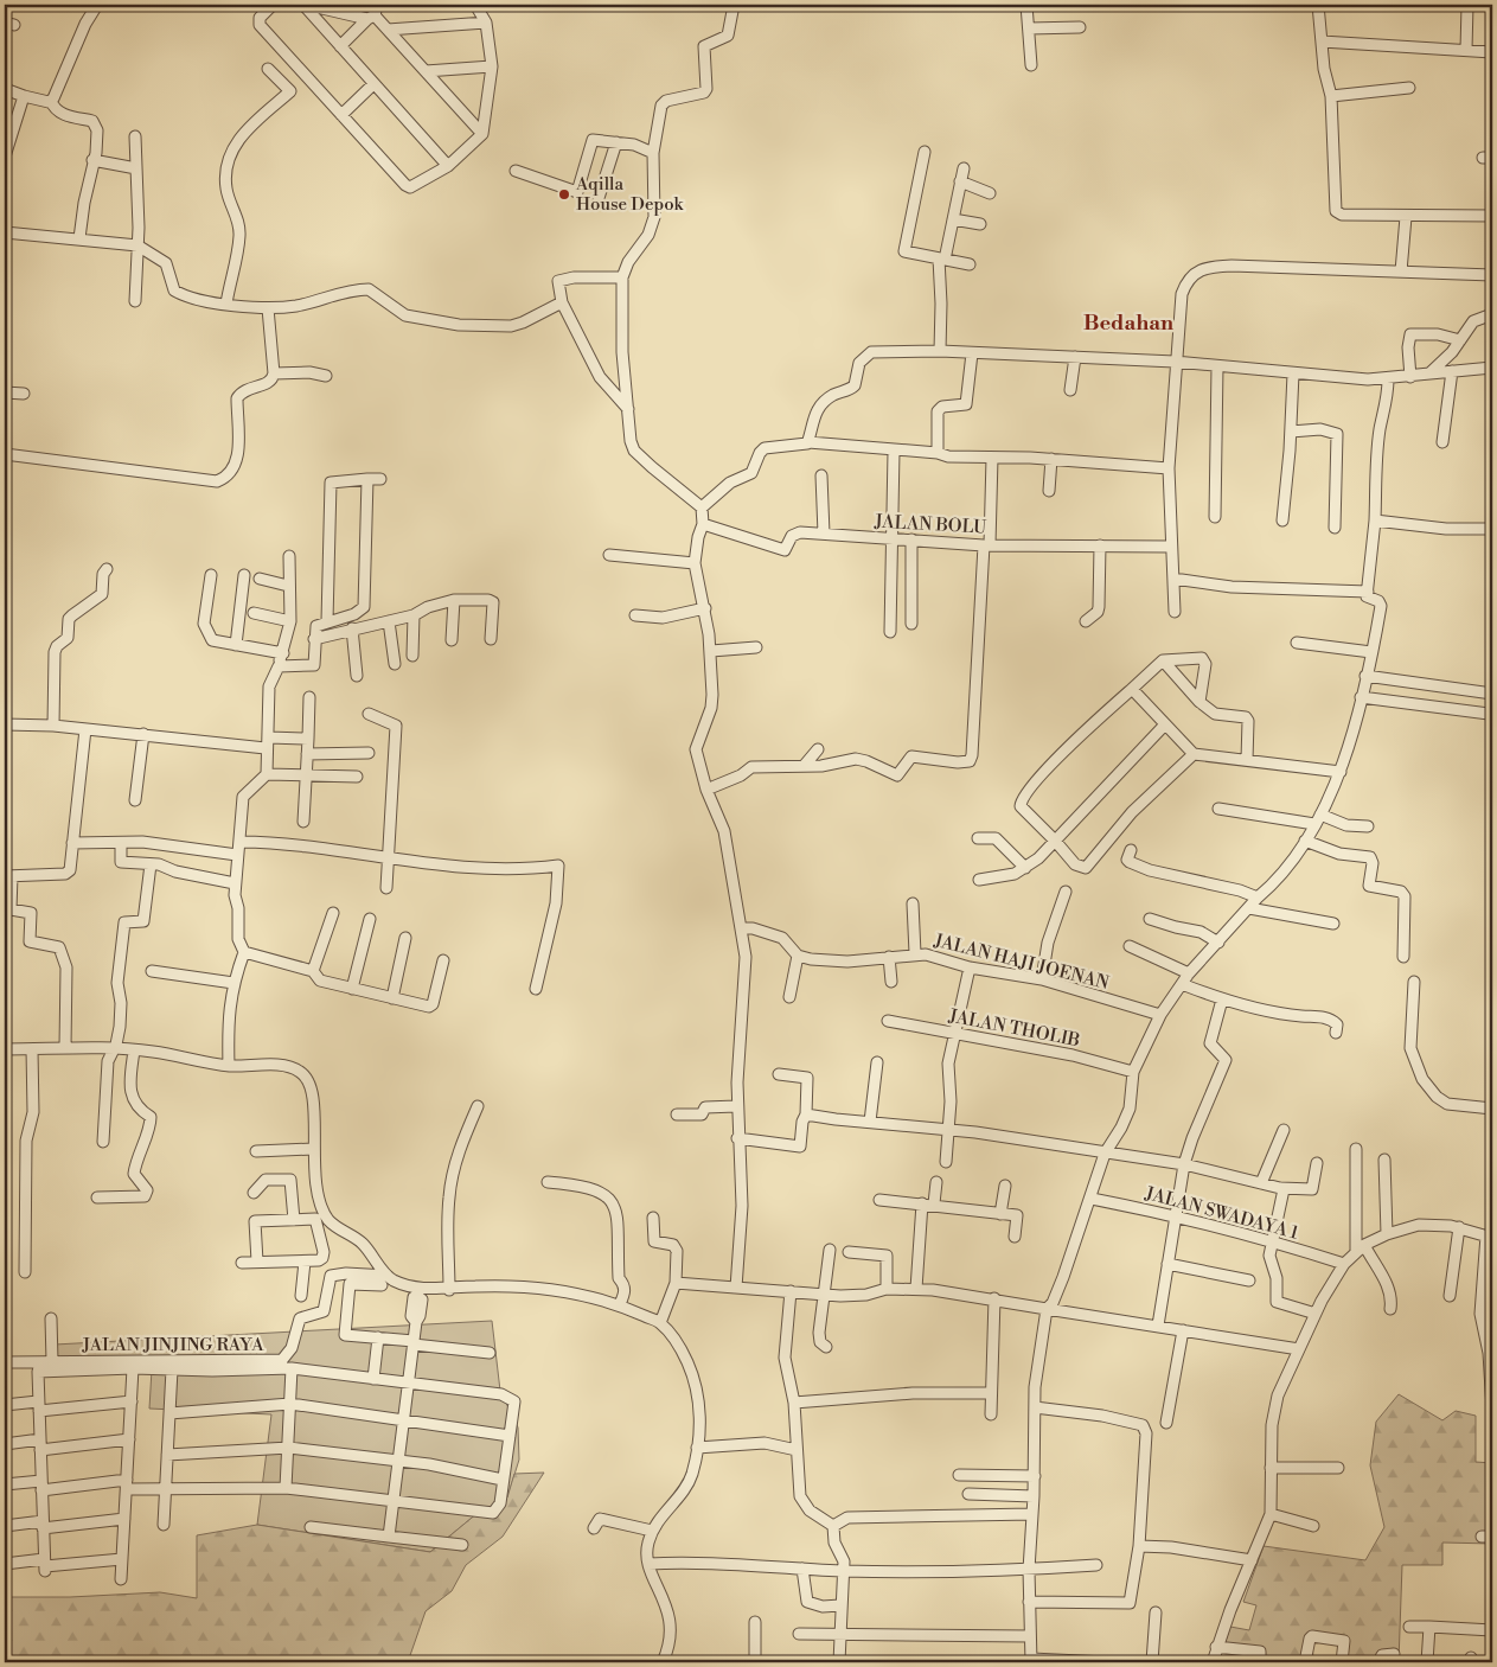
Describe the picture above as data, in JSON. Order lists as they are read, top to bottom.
{
  "streets": {
    "street": [
      "JALAN BOLU",
      "JALAN HAJI JOENAN",
      "JALAN THOLIB",
      "JALAN SWADAYA 1",
      "JALAN JINJING RAYA"
    ]
  },
  "districts": ["Bedahan"],
  "places": ["Aqilla House Depok"]
}
